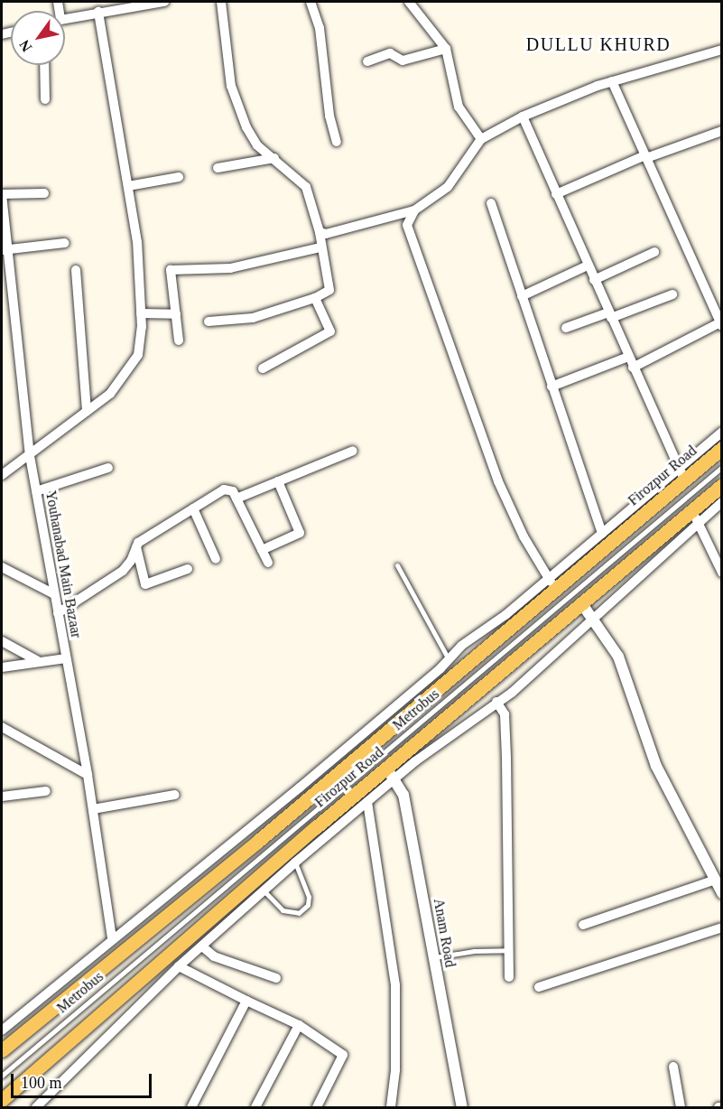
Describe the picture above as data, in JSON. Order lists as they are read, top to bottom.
{
  "streets": {
    "main road": ["Firozpur Road"],
    "street": ["Youhanabad Main Bazaar", "Anam Road"],
    "lane": ["Metrobus"]
  },
  "crossings": [
    ["Firozpur Road", "Anam Road"]
  ],
  "districts": ["DULLU KHURD"],
  "scale_bar": "100 m",
  "north": "bottom left"
}
